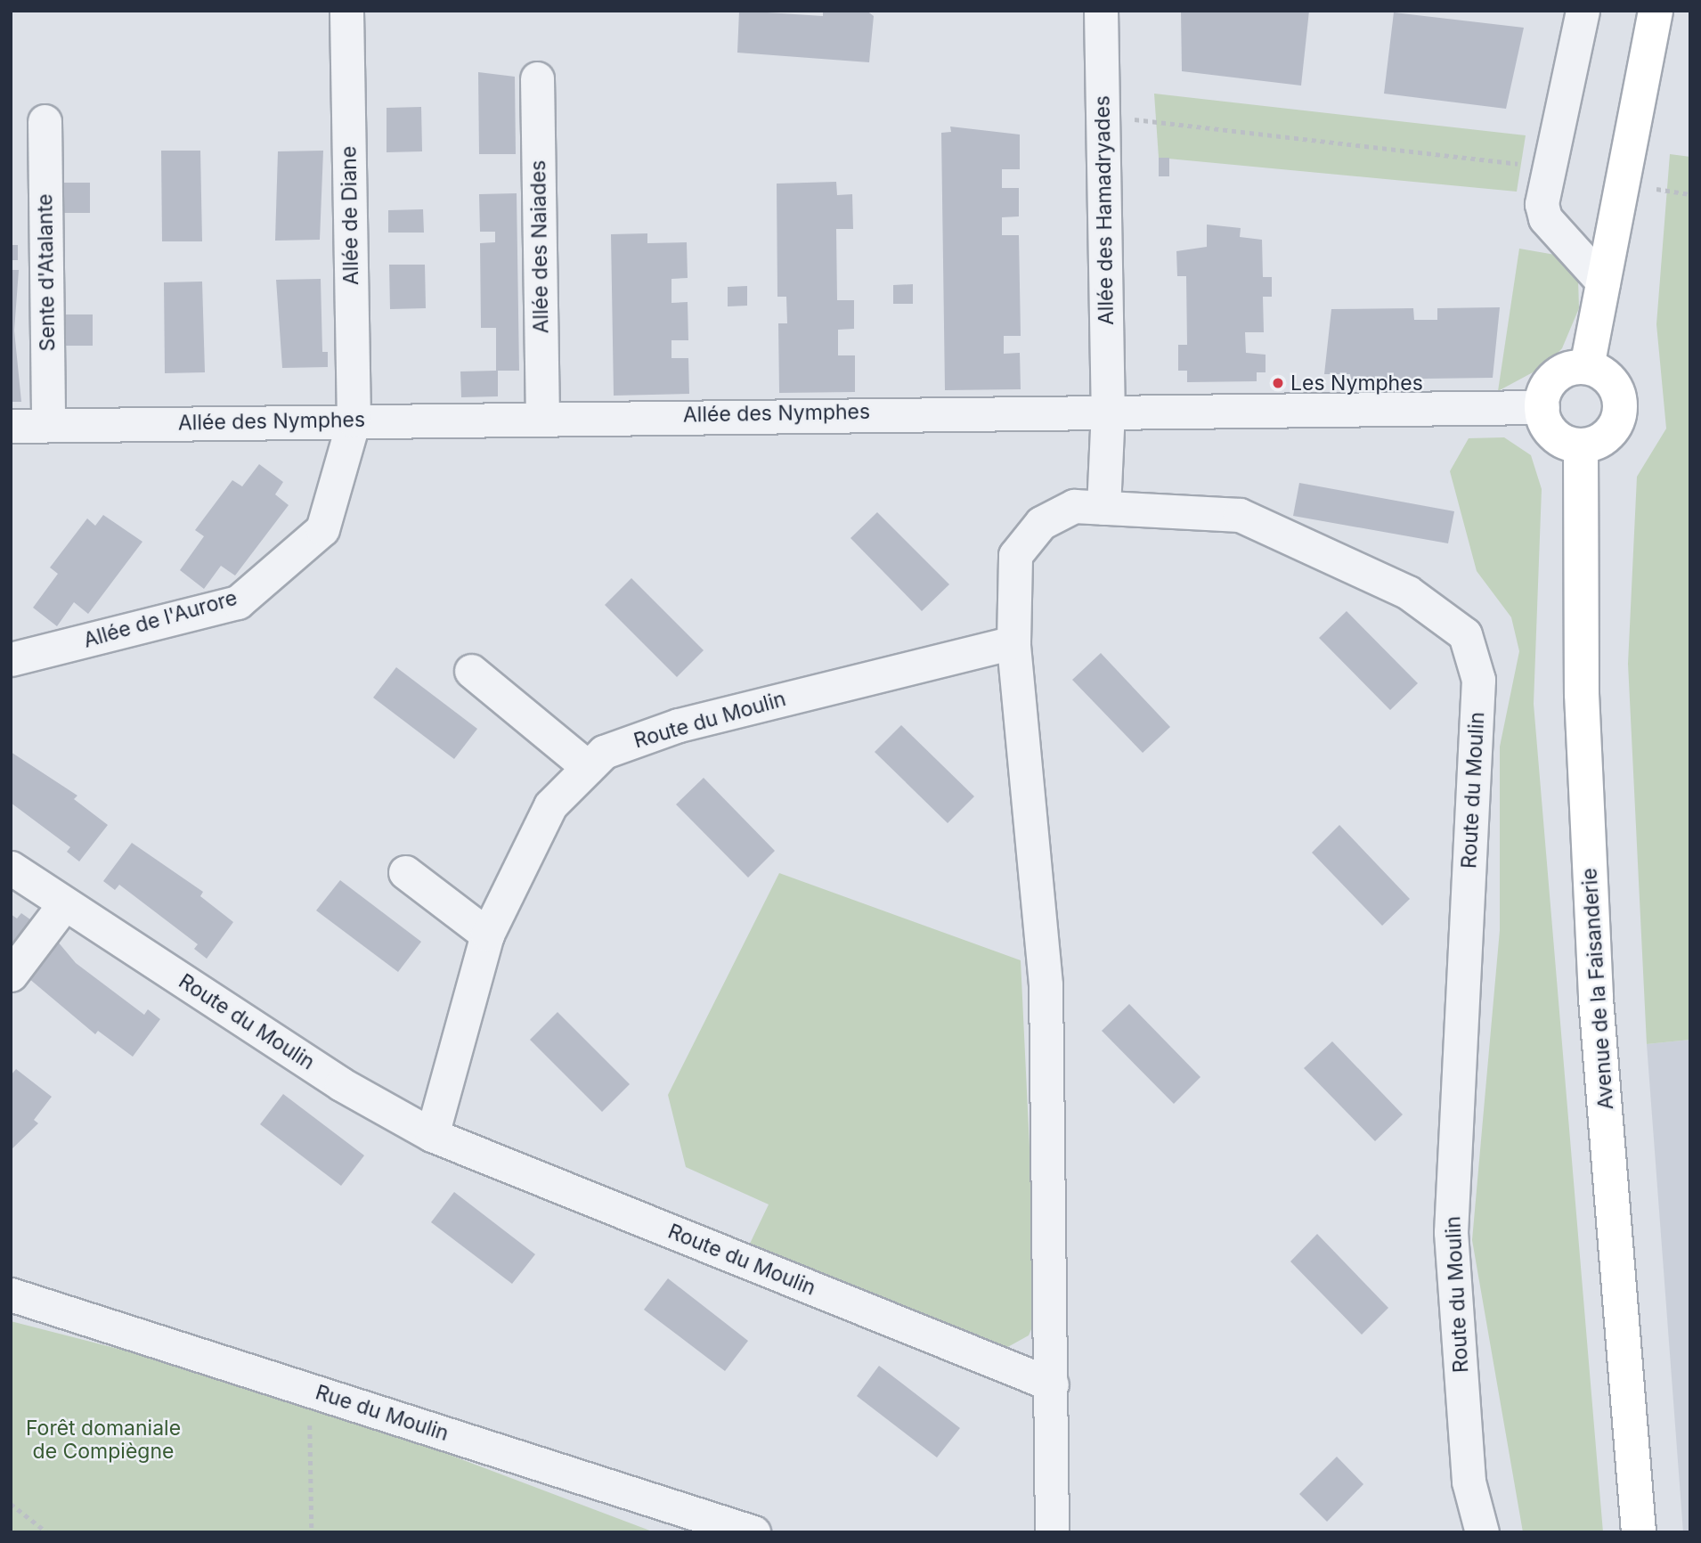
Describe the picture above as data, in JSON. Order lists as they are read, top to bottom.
{
  "streets": {
    "main road": ["Avenue de la Faisanderie"],
    "street": [
      "Allée des Hamadryades",
      "Allée de Diane",
      "Allée des Naiades",
      "Sente d'Atalante",
      "Allée des Nymphes",
      "Allée de l'Aurore",
      "Route du Moulin",
      "Rue du Moulin"
    ]
  },
  "crossings": [
    ["Allée des Hamadryades", "Allée des Nymphes"],
    ["Allée des Hamadryades", "Route du Moulin"],
    ["Allée de Diane", "Allée des Nymphes"],
    ["Allée de Diane", "Allée de l'Aurore"],
    ["Allée des Naiades", "Allée des Nymphes"],
    ["Sente d'Atalante", "Allée des Nymphes"],
    ["Allée des Nymphes", "Allée de l'Aurore"],
    ["Allée des Nymphes", "Avenue de la Faisanderie"]
  ],
  "parks": ["Forêt domaniale de Compiègne"],
  "places": ["Les Nymphes"]
}
